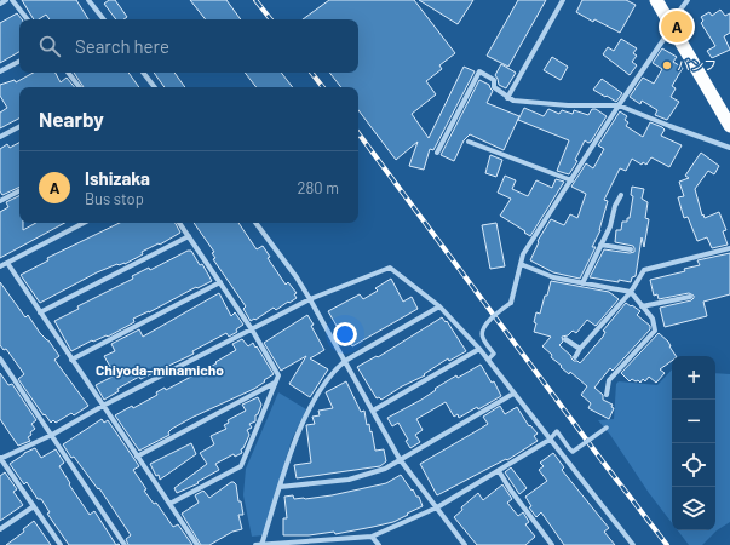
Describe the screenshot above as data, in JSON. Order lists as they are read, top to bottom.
{
  "districts": ["Chiyoda-minamicho"],
  "places": ["バンフ"],
  "page": {
    "pins": "A",
    "search": "Search here",
    "heading": "Nearby",
    "list": [
      {
        "mark": "A",
        "name": "Ishizaka",
        "note": "Bus stop",
        "value": "280 m"
      }
    ],
    "map_buttons": ["+", "−"]
  }
}
